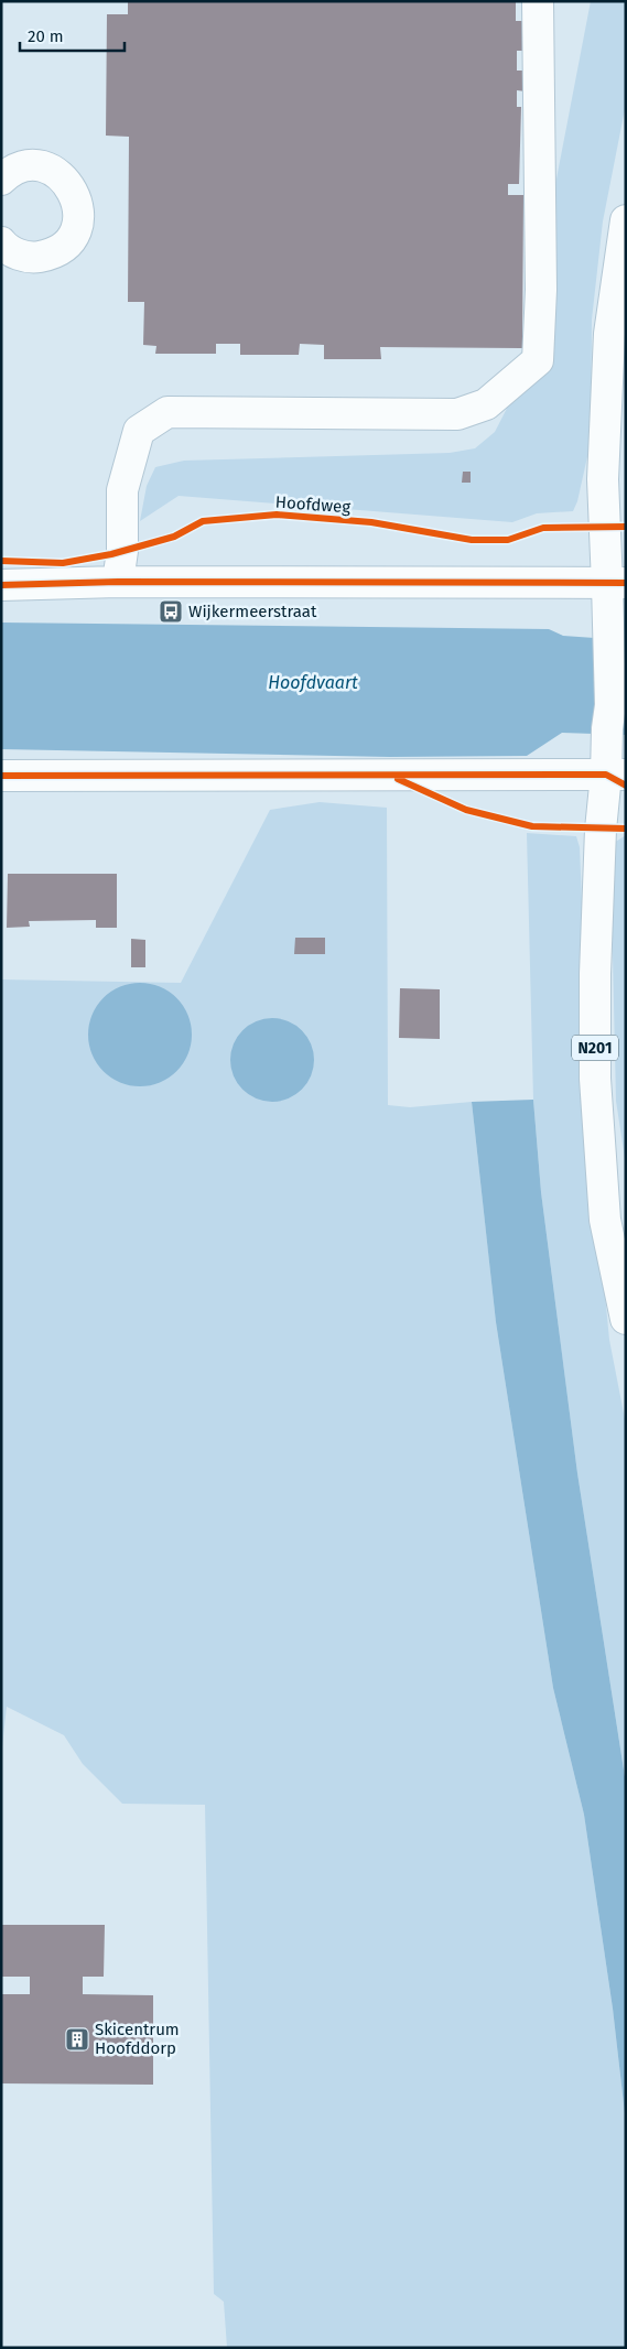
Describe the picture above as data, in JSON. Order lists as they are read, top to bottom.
{
  "streets": {
    "main road": ["N201"],
    "cycle path": ["Hoofdweg"]
  },
  "water": ["Hoofdvaart"],
  "places": {
    "bus stop": ["Wijkermeerstraat"],
    "building": ["Skicentrum Hoofddorp"]
  },
  "scale_bar": "20 m"
}
